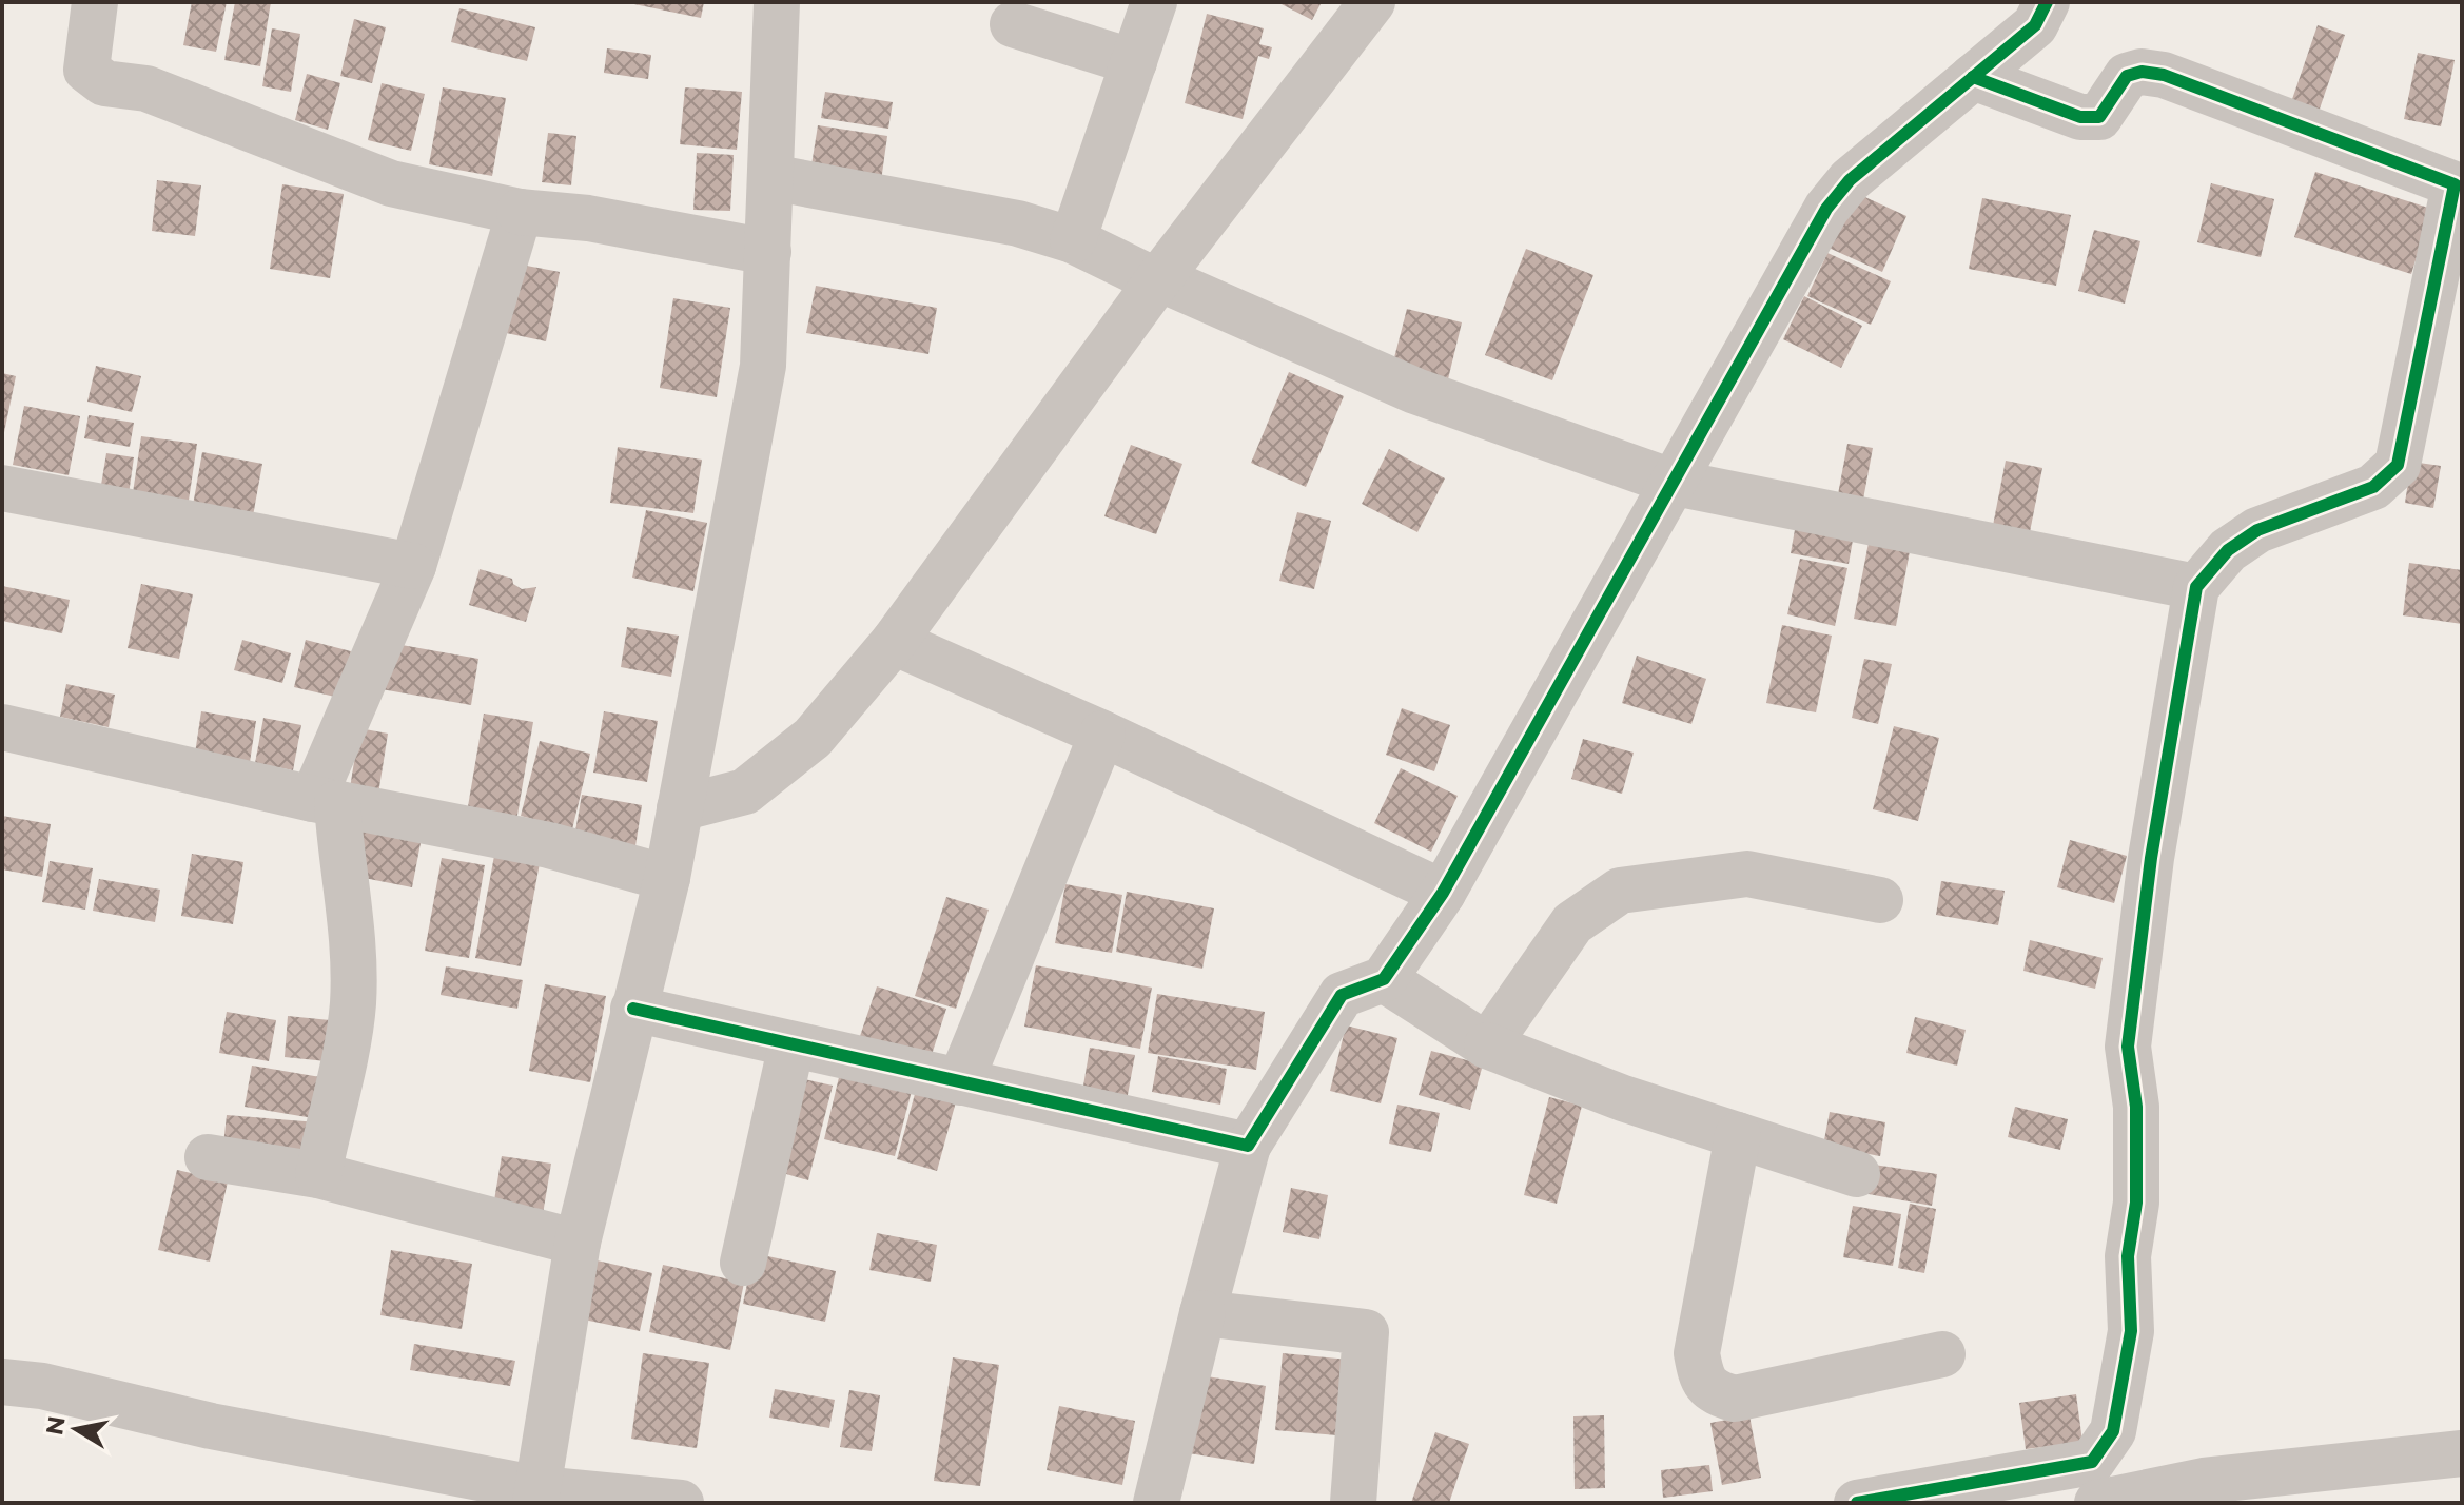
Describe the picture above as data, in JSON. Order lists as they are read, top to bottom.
{
  "north": "left"
}
